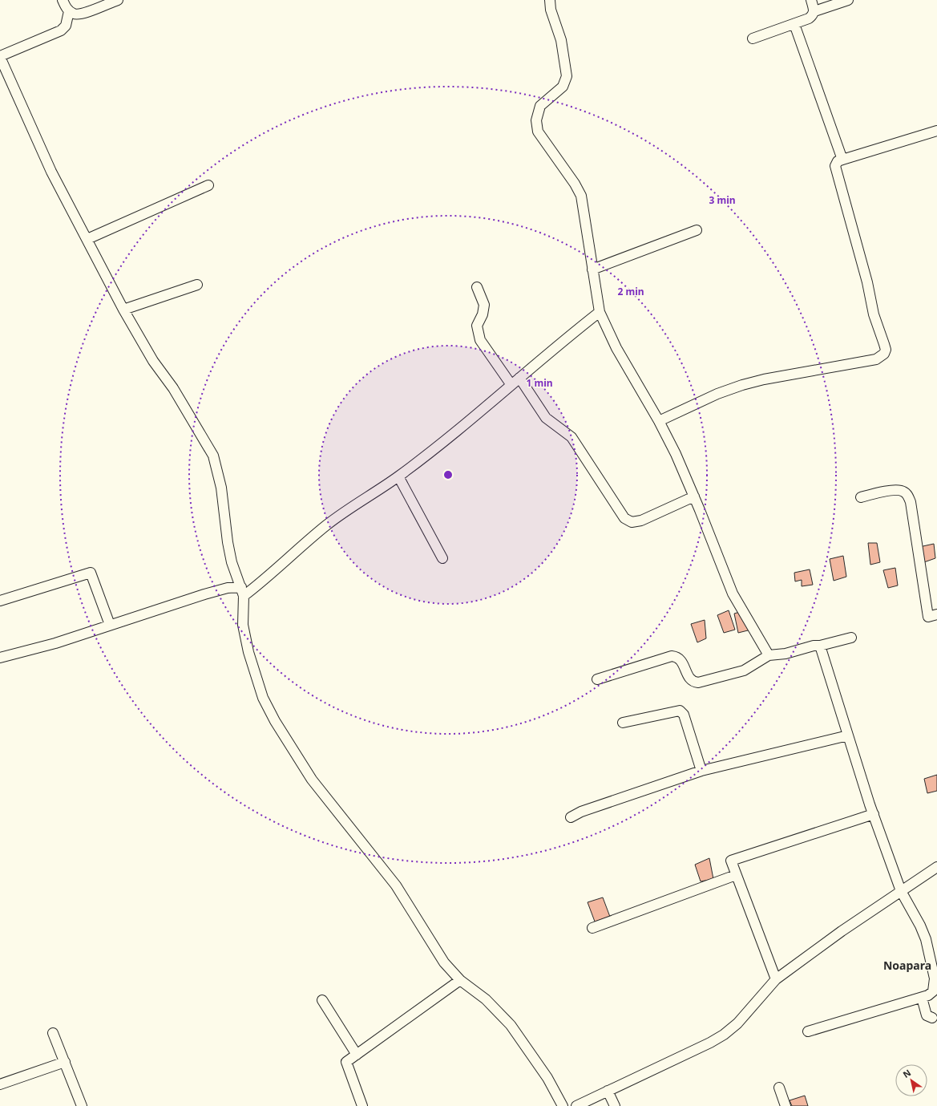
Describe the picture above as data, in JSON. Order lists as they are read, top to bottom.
{
  "districts": ["Noapara"],
  "north": "top left",
  "rings": ["3 min", "2 min", "1 min"]
}
